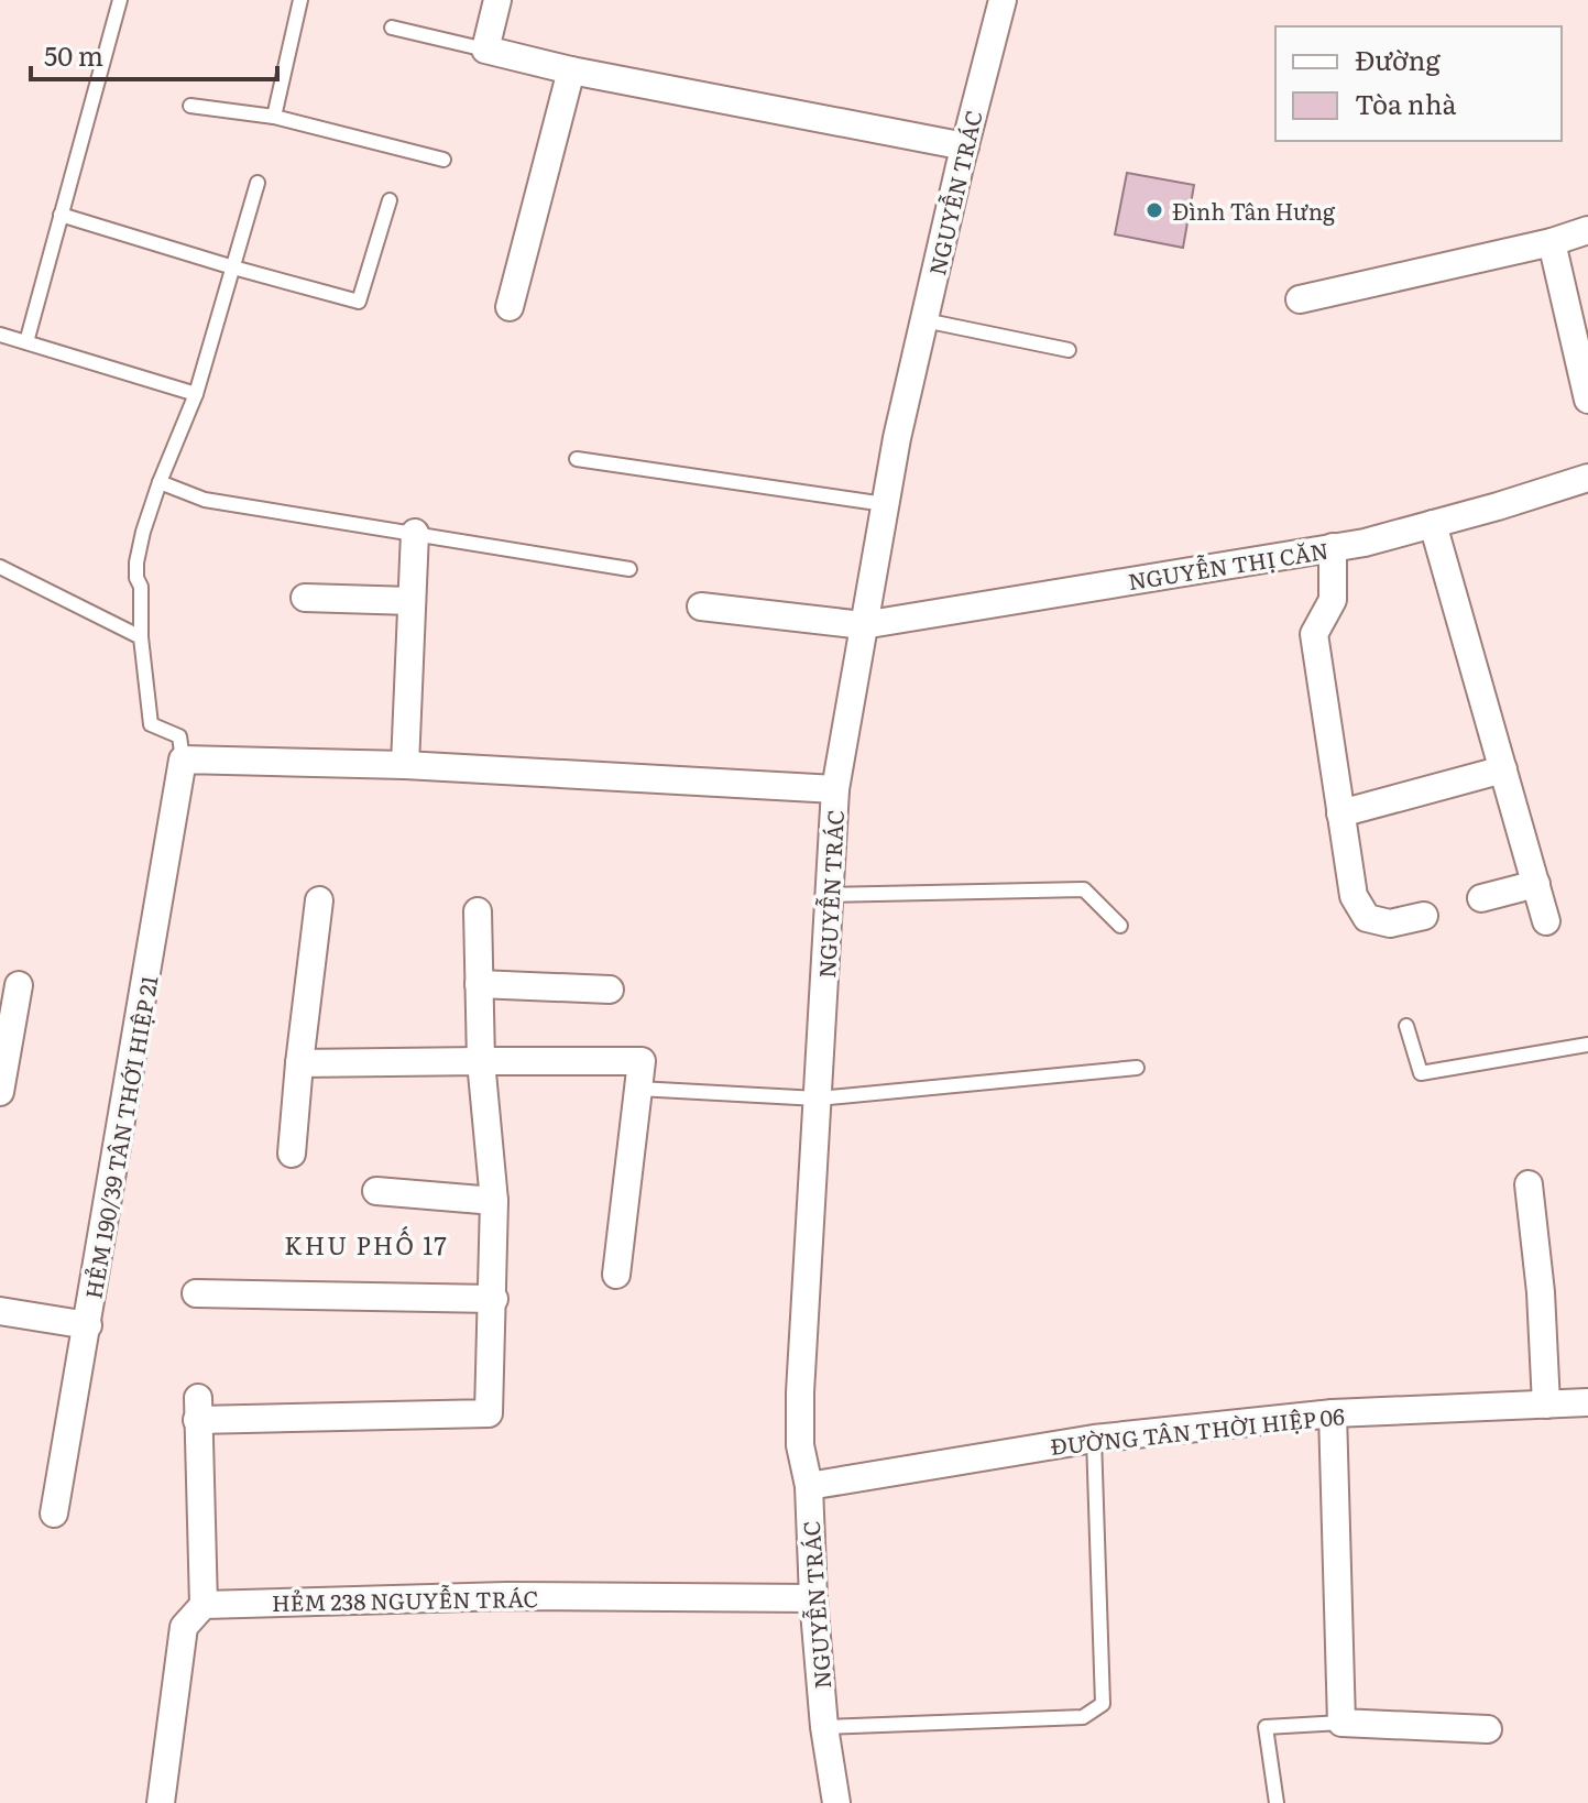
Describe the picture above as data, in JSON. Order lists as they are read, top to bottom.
{
  "streets": {
    "street": [
      "NGUYỄN TRÁC",
      "NGUYỄN THỊ CĂN",
      "HẺM 190/39 TÂN THỚI HIỆP 21",
      "ĐƯỜNG TÂN THỜI HIỆP 06",
      "HẺM 238 NGUYỄN TRÁC"
    ]
  },
  "crossings": [
    ["NGUYỄN TRÁC", "NGUYỄN THỊ CĂN"],
    ["NGUYỄN TRÁC", "ĐƯỜNG TÂN THỜI HIỆP 06"],
    ["NGUYỄN TRÁC", "HẺM 238 NGUYỄN TRÁC"]
  ],
  "districts": ["KHU PHỐ 17"],
  "places": ["Đình Tân Hưng"],
  "legend": ["Đường", "Tòa nhà"],
  "scale_bar": "50 m"
}
